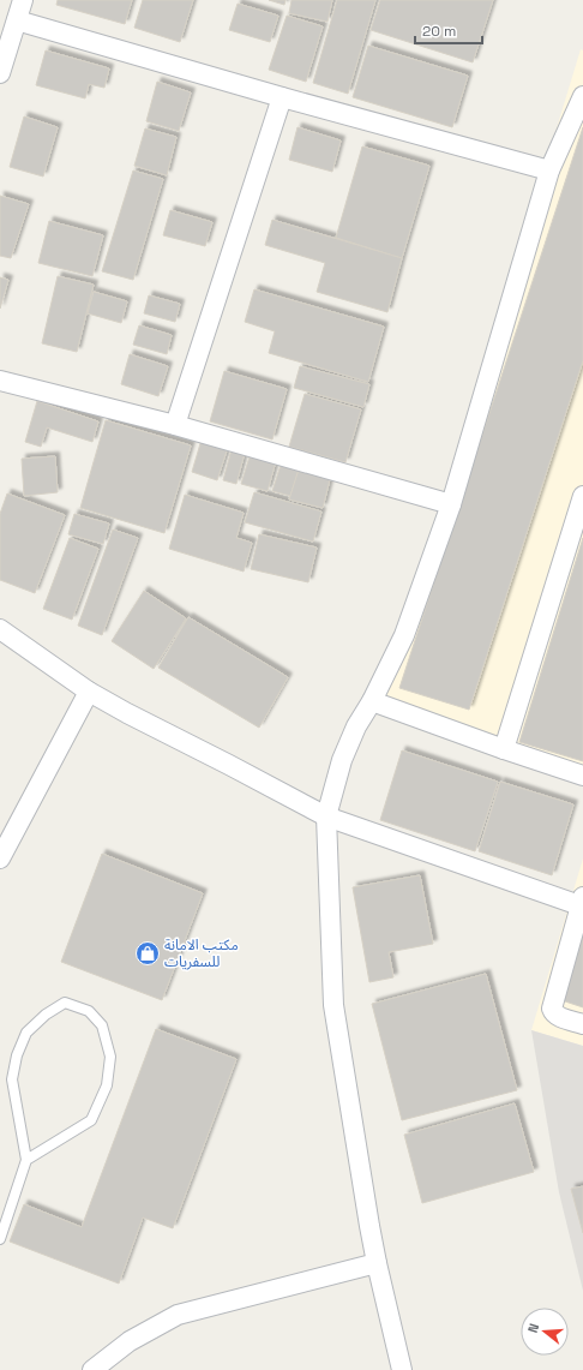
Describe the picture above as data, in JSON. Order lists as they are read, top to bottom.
{
  "places": {
    "shop": ["مكتب الامانة للسفريات"]
  },
  "scale_bar": "20 m",
  "north": "left"
}
